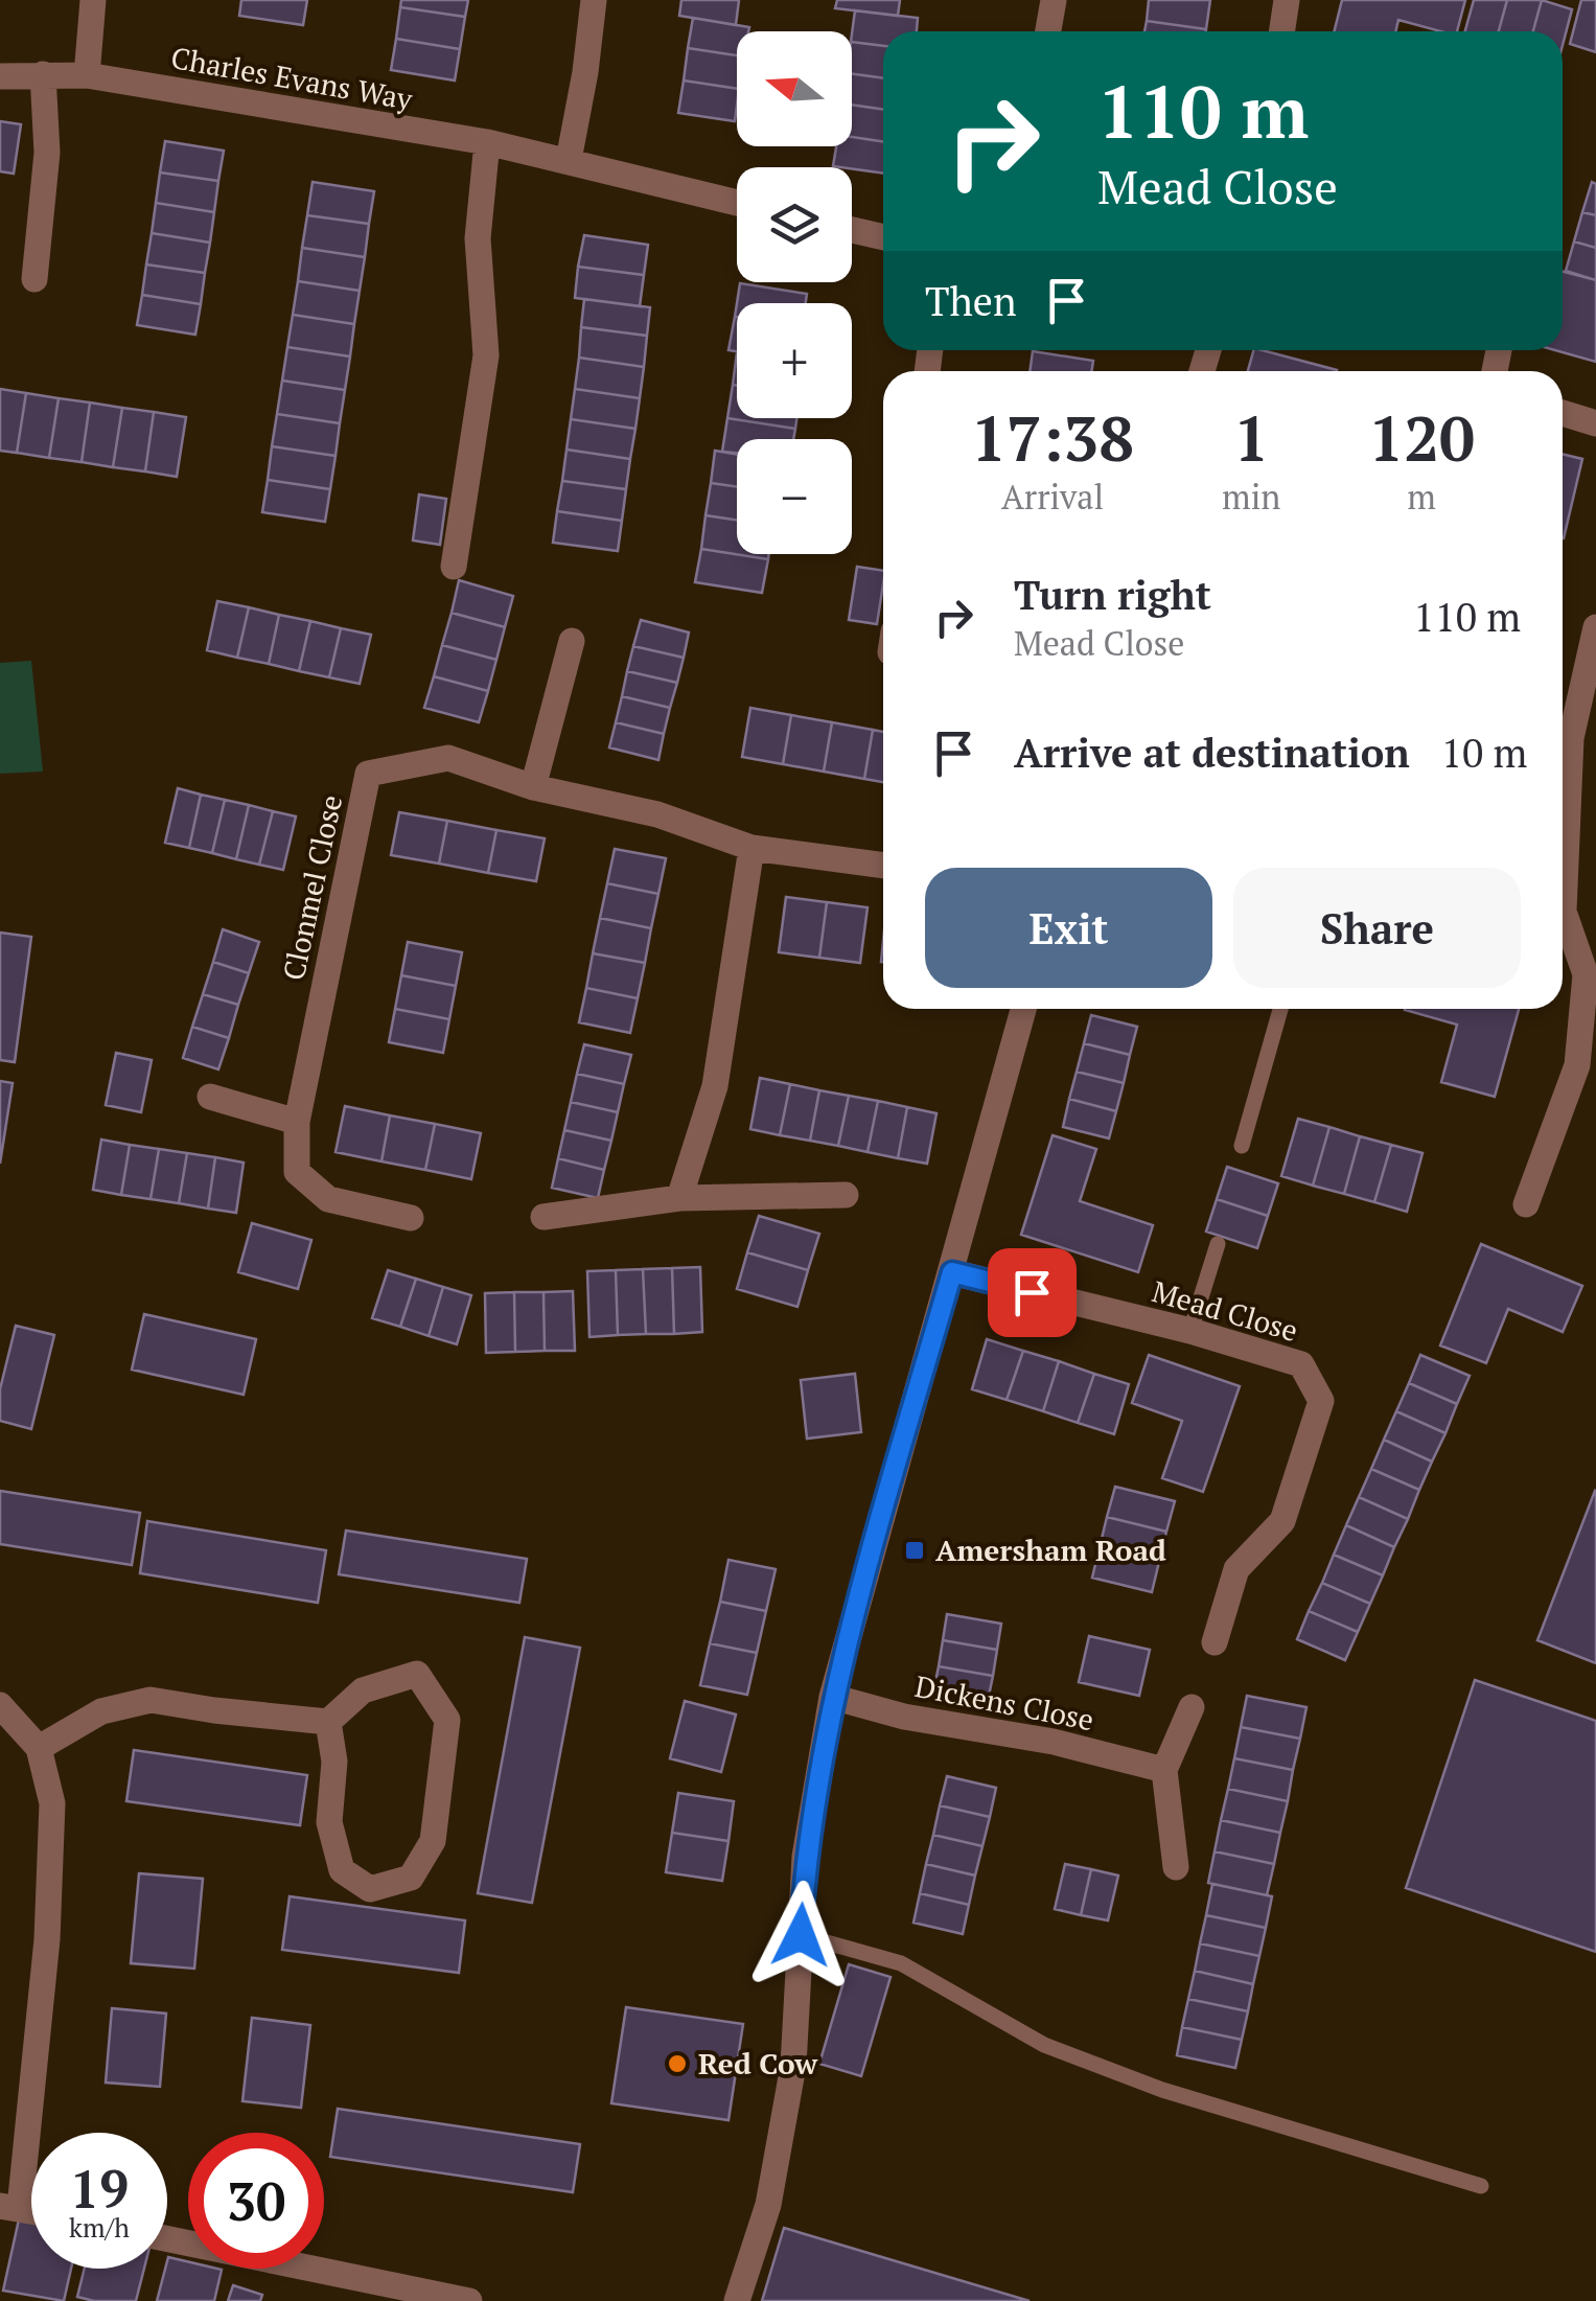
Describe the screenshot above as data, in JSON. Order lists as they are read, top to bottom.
{
  "streets": {
    "street": [
      "Charles Evans Way",
      "Clonmel Close",
      "Mead Close",
      "Dickens Close"
    ]
  },
  "places": {
    "transit": ["Amersham Road"],
    "other": ["Red Cow"]
  },
  "north": "left",
  "page": {
    "map_buttons": ["+", "−"],
    "turn": ["110 m", "Mead Close"],
    "then": "Then",
    "eta": [
      "17:38",
      "Arrival",
      "1",
      "min",
      "120",
      "m"
    ],
    "list": [
      {
        "name": "Turn right",
        "note": "Mead Close",
        "value": "110 m"
      },
      {
        "name": "Arrive at destination",
        "value": "10 m"
      }
    ],
    "buttons": ["Exit", "Share"],
    "speed": "19 km/h",
    "limit": "30"
  }
}
